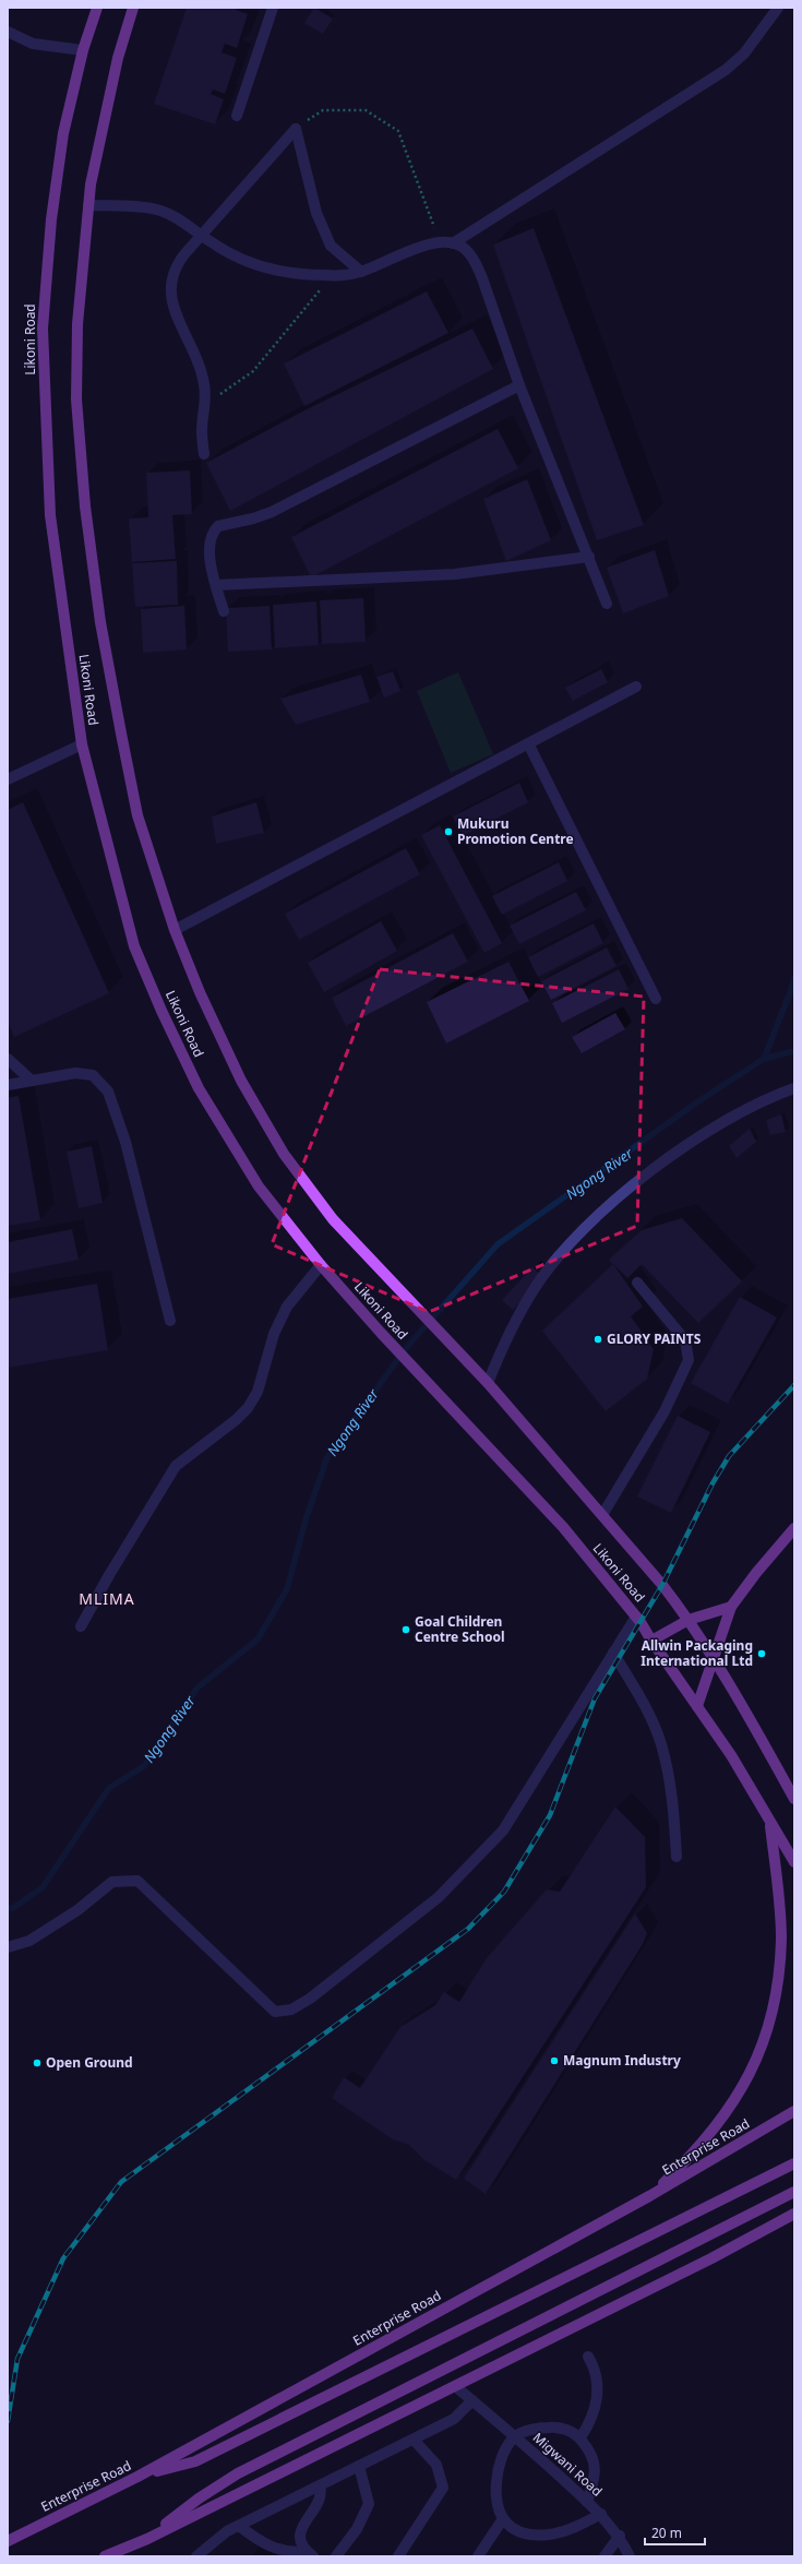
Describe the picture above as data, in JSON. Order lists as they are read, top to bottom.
{
  "streets": {
    "main road": ["Likoni Road", "Enterprise Road"],
    "street": ["Migwani Road"]
  },
  "districts": ["MLIMA"],
  "water": ["Ngong River"],
  "places": [
    "Mukuru Promotion Centre",
    "GLORY PAINTS",
    "Goal Children Centre School",
    "Allwin Packaging International Ltd",
    "Magnum Industry",
    "Open Ground"
  ],
  "scale_bar": "20 m"
}
